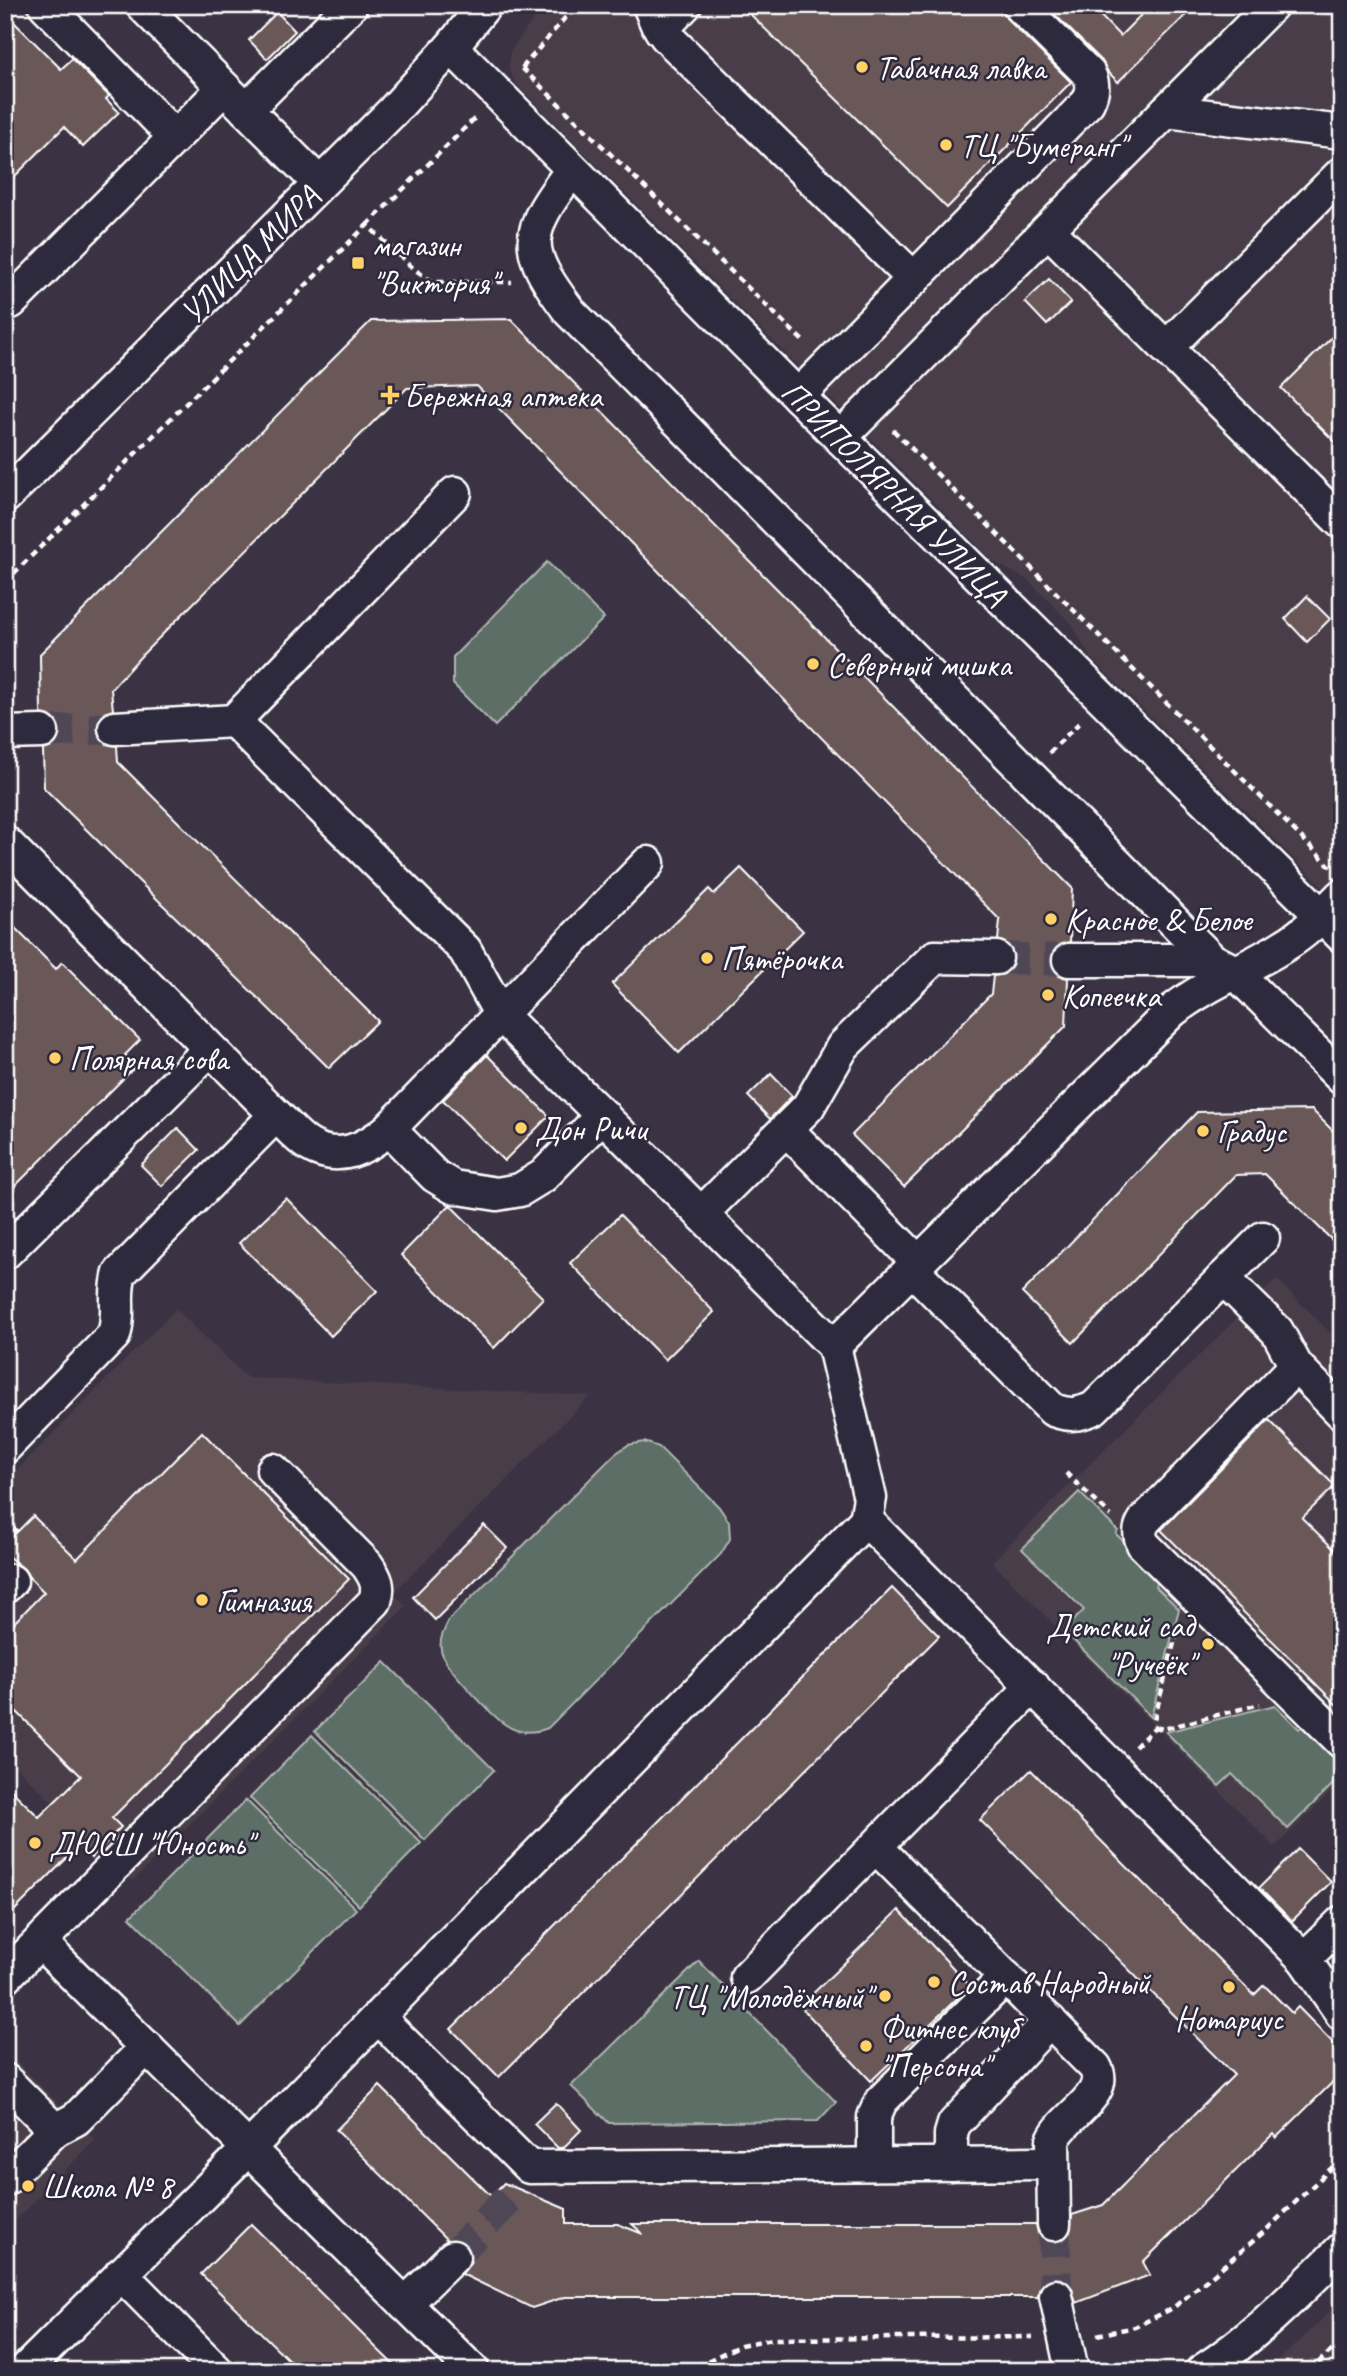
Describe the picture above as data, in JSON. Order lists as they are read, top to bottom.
{
  "streets": {
    "street": ["УЛИЦА МИРА", "ПРИПОЛЯРНАЯ УЛИЦА"]
  },
  "crossings": [
    ["УЛИЦА МИРА", "ПРИПОЛЯРНАЯ УЛИЦА"]
  ],
  "places": {
    "other": [
      "Табачная лавка",
      "ТЦ \"Бумеранг\"",
      "Северный мишка",
      "Красное & Белое",
      "Пятёрочка",
      "Копеечка",
      "Полярная сова",
      "Дон Ричи",
      "Градус",
      "Гимназия",
      "Детский сад \"Ручеёк\"",
      "ДЮСШ \"Юность\"",
      "Состав Народный",
      "Нотариус",
      "ТЦ \"Молодёжный\"",
      "Фитнес клуб \"Персона\"",
      "Школа № 8"
    ],
    "transit": ["магазин \"Виктория\""],
    "health": ["Бережная аптека"]
  }
}
